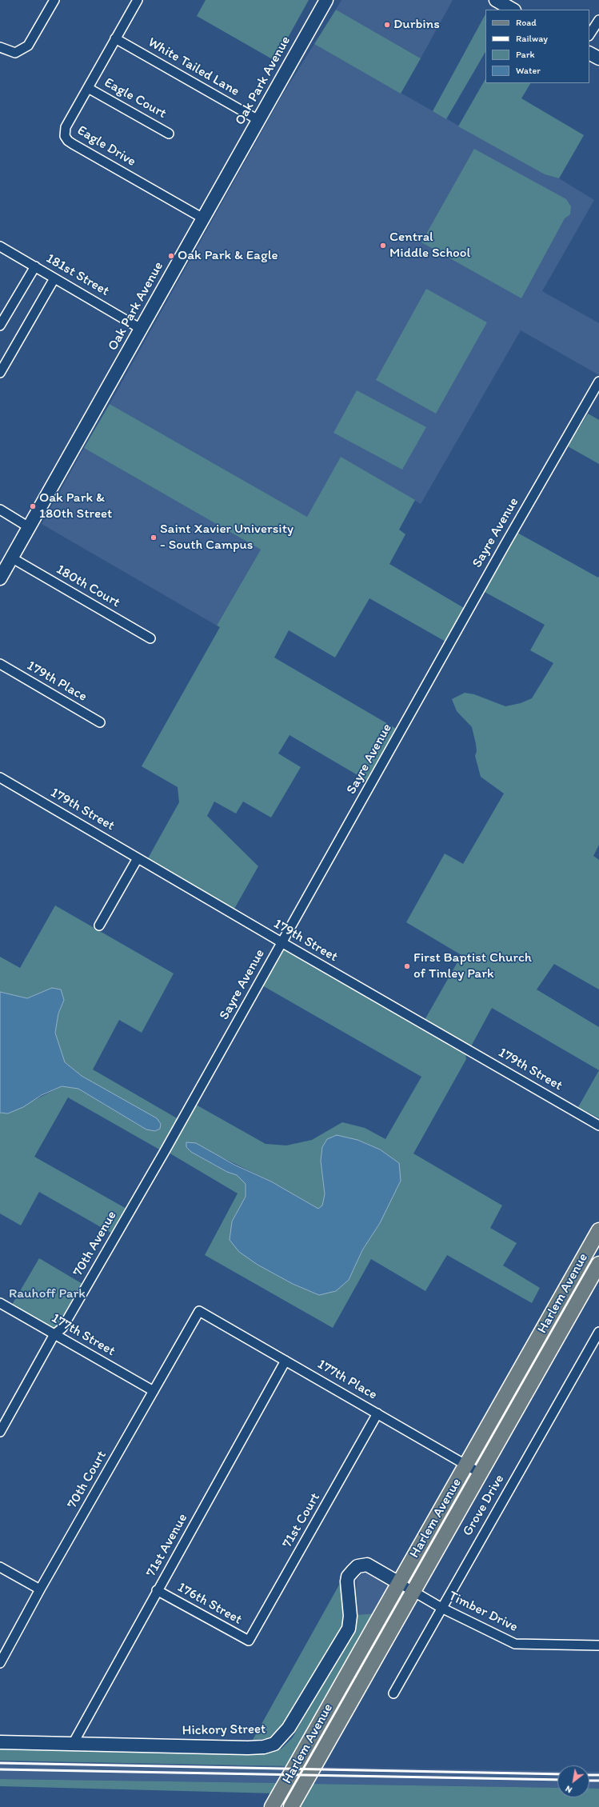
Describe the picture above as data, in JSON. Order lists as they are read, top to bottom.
{
  "streets": {
    "main road": ["Harlem Avenue"],
    "street": [
      "White Tailed Lane",
      "Oak Park Avenue",
      "Eagle Court",
      "Eagle Drive",
      "181st Street",
      "Sayre Avenue",
      "180th Court",
      "179th Place",
      "179th Street",
      "70th Avenue",
      "177th Street",
      "177th Place",
      "70th Court",
      "Grove Drive",
      "71st Court",
      "71st Avenue",
      "176th Street",
      "Timber Drive",
      "Hickory Street"
    ]
  },
  "crossings": [
    ["White Tailed Lane", "Oak Park Avenue"],
    ["White Tailed Lane", "Eagle Drive"],
    ["Oak Park Avenue", "Eagle Drive"],
    ["Oak Park Avenue", "181st Street"],
    ["Oak Park Avenue", "180th Court"],
    ["Eagle Court", "Eagle Drive"],
    ["Sayre Avenue", "179th Street"],
    ["Sayre Avenue", "70th Avenue"],
    ["70th Avenue", "177th Street"],
    ["Harlem Avenue", "177th Place"],
    ["Harlem Avenue", "Timber Drive"],
    ["Harlem Avenue", "Hickory Street"],
    ["177th Street", "70th Court"],
    ["177th Place", "70th Court"],
    ["177th Place", "71st Court"],
    ["177th Place", "71st Avenue"],
    ["Grove Drive", "Timber Drive"],
    ["71st Court", "176th Street"],
    ["71st Avenue", "176th Street"],
    ["71st Avenue", "Hickory Street"],
    ["Timber Drive", "Hickory Street"]
  ],
  "parks": ["Rauhoff Park"],
  "places": [
    "Durbins",
    "Central Middle School",
    "Oak Park & Eagle",
    "Oak Park & 180th Street",
    "Saint Xavier University - South Campus",
    "First Baptist Church of Tinley Park"
  ],
  "legend": [
    "Road",
    "Railway",
    "Park",
    "Water"
  ],
  "north": "bottom left"
}
